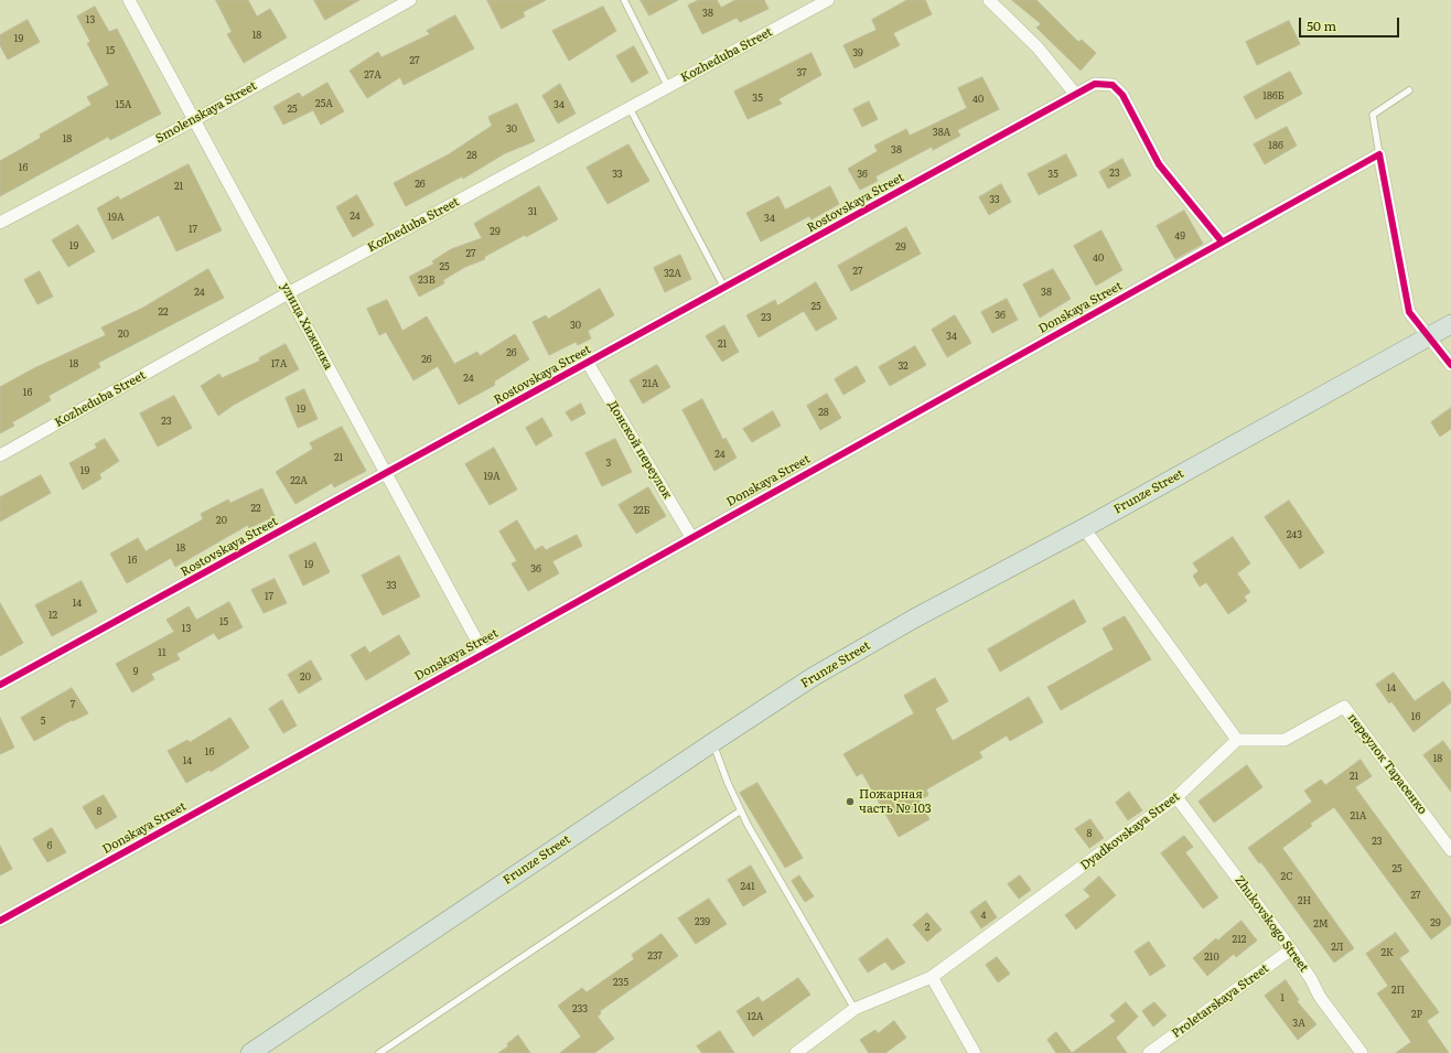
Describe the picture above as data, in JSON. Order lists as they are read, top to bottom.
{
  "streets": {
    "main road": ["Frunze Street"],
    "street": [
      "Kozheduba Street",
      "Smolenskaya Street",
      "Rostovskaya Street",
      "Donskaya Street",
      "улица Хижняка",
      "Донской переулок",
      "переулок Тарасенко",
      "Dyadkovskaya Street",
      "Zhukovskogo Street",
      "Proletarskaya Street"
    ]
  },
  "crossings": [
    ["Kozheduba Street", "улица Хижняка"],
    ["Smolenskaya Street", "улица Хижняка"],
    ["Rostovskaya Street", "Donskaya Street"],
    ["Rostovskaya Street", "улица Хижняка"],
    ["Rostovskaya Street", "Донской переулок"],
    ["Donskaya Street", "улица Хижняка"],
    ["Donskaya Street", "Донской переулок"],
    ["переулок Тарасенко", "Dyadkovskaya Street"],
    ["Dyadkovskaya Street", "Zhukovskogo Street"],
    ["Zhukovskogo Street", "Proletarskaya Street"]
  ],
  "places": ["Пожарная часть № 103"],
  "house_numbers": [
    "38",
    "13",
    "18",
    "19",
    "15",
    "39",
    "27",
    "37",
    "27А",
    "186Б",
    "35",
    "40",
    "25А",
    "15А",
    "34",
    "25",
    "30",
    "38А",
    "18",
    "186",
    "38",
    "28",
    "16",
    "23",
    "33",
    "36",
    "35",
    "26",
    "21",
    "33",
    "31",
    "24",
    "19А",
    "34",
    "17",
    "29",
    "49",
    "19",
    "29",
    "27",
    "40",
    "25",
    "27",
    "32А",
    "23В",
    "24",
    "38",
    "25",
    "22",
    "36",
    "23",
    "30",
    "20",
    "34",
    "21",
    "26",
    "26",
    "18",
    "17А",
    "32",
    "24",
    "21А",
    "16",
    "19",
    "28",
    "23",
    "24",
    "21",
    "3",
    "19",
    "19А",
    "22А",
    "22",
    "22Б",
    "20",
    "243",
    "18",
    "16",
    "19",
    "36",
    "33",
    "17",
    "14",
    "12",
    "15",
    "13",
    "11",
    "9",
    "20",
    "14",
    "7",
    "16",
    "5",
    "16",
    "18",
    "14",
    "21",
    "8",
    "21А",
    "8",
    "23",
    "6",
    "25",
    "2С",
    "241",
    "27",
    "2Н",
    "4",
    "239",
    "29",
    "2М",
    "2",
    "212",
    "2Л",
    "2К",
    "237",
    "210",
    "235",
    "2П",
    "1",
    "233",
    "2Р",
    "12А",
    "3А"
  ],
  "scale_bar": "50 m"
}
